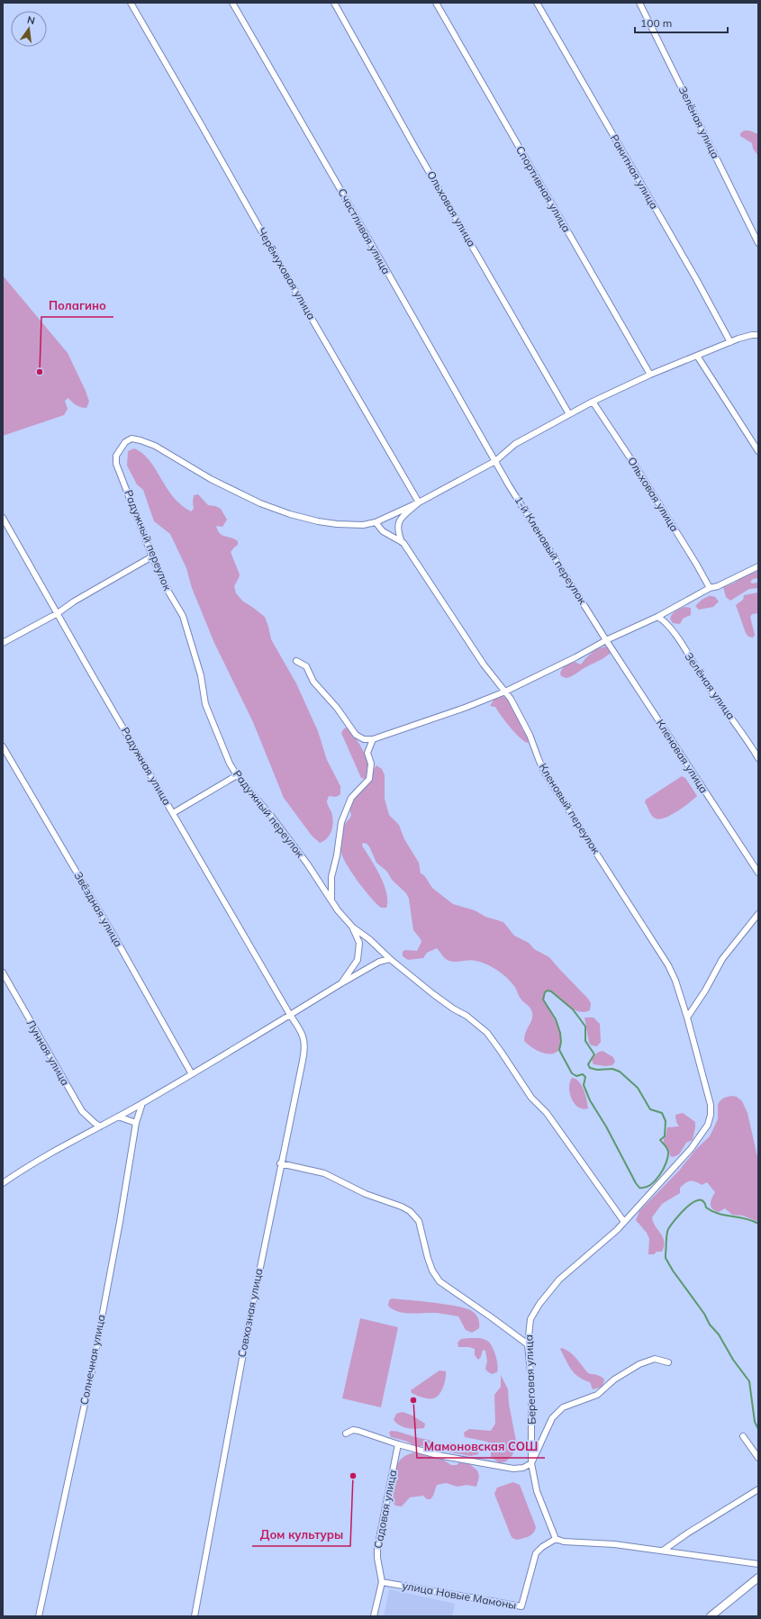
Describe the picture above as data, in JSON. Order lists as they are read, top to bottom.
{
  "streets": {
    "street": [
      "Зелёная улица",
      "Ракитная улица",
      "Спортивная улица",
      "Ольховая улица",
      "Счастливая улица",
      "Черёмуховая улица",
      "Радужный переулок",
      "1-й Кленовый переулок",
      "Кленовая улица",
      "Радужная улица",
      "Кленовый переулок",
      "Звёздная улица",
      "Лунная улица",
      "Совхозная улица",
      "Солнечная улица",
      "Береговая улица",
      "Садовая улица",
      "улица Новые Мамоны"
    ]
  },
  "crossings": [
    ["Счастливая улица", "1-й Кленовый переулок"],
    ["Радужный переулок", "Радужная улица"],
    ["Радужный переулок", "Кленовый переулок"],
    ["Радужный переулок", "Звёздная улица"],
    ["Радужный переулок", "Лунная улица"],
    ["Радужный переулок", "Совхозная улица"],
    ["Радужный переулок", "Солнечная улица"],
    ["1-й Кленовый переулок", "Кленовая улица"],
    ["Радужная улица", "Совхозная улица"],
    ["Кленовый переулок", "Береговая улица"],
    ["Береговая улица", "улица Новые Мамоны"],
    ["Садовая улица", "улица Новые Мамоны"]
  ],
  "places": ["Полагино", "Мамоновская СОШ", "Дом культуры"],
  "scale_bar": "100 m",
  "north": "top"
}
